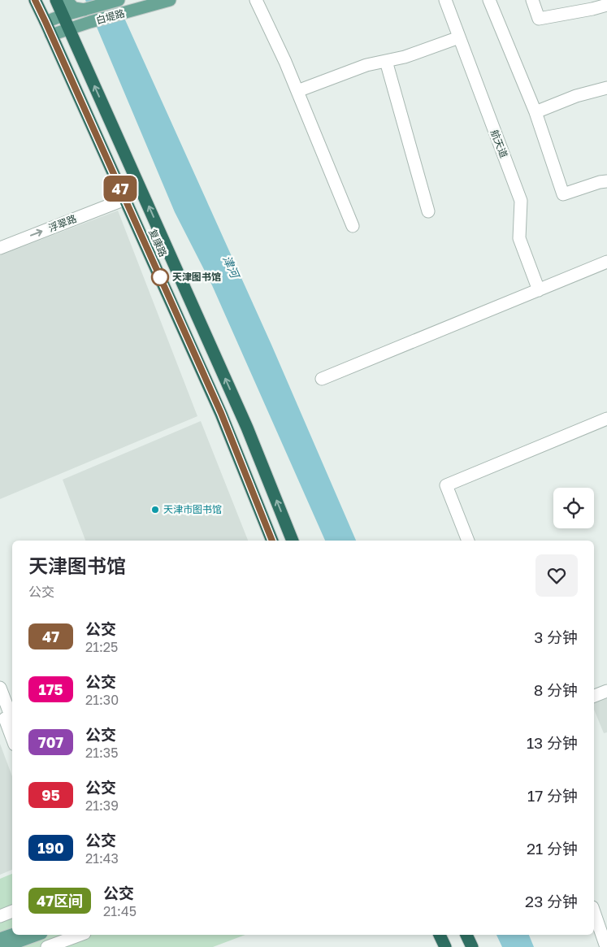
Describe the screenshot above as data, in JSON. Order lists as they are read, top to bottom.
{
  "streets": {
    "highway": ["复康路"],
    "main road": ["白堤路"],
    "street": ["航天道", "浮翠路"]
  },
  "crossings": [
    ["白堤路", "复康路"],
    ["浮翠路", "复康路"]
  ],
  "one_way": ["浮翠路"],
  "water": ["津河"],
  "places": ["天津图书馆", "天津市图书馆"],
  "lines": ["bus line 47"],
  "page": {
    "on_map": "47",
    "heading": ["天津图书馆", "公交"],
    "list": [
      {
        "mark": "47",
        "name": "公交",
        "note": "21:25",
        "value": "3 分钟"
      },
      {
        "mark": "175",
        "name": "公交",
        "note": "21:30",
        "value": "8 分钟"
      },
      {
        "mark": "707",
        "name": "公交",
        "note": "21:35",
        "value": "13 分钟"
      },
      {
        "mark": "95",
        "name": "公交",
        "note": "21:39",
        "value": "17 分钟"
      },
      {
        "mark": "190",
        "name": "公交",
        "note": "21:43",
        "value": "21 分钟"
      },
      {
        "mark": "47区间",
        "name": "公交",
        "note": "21:45",
        "value": "23 分钟"
      }
    ]
  }
}
